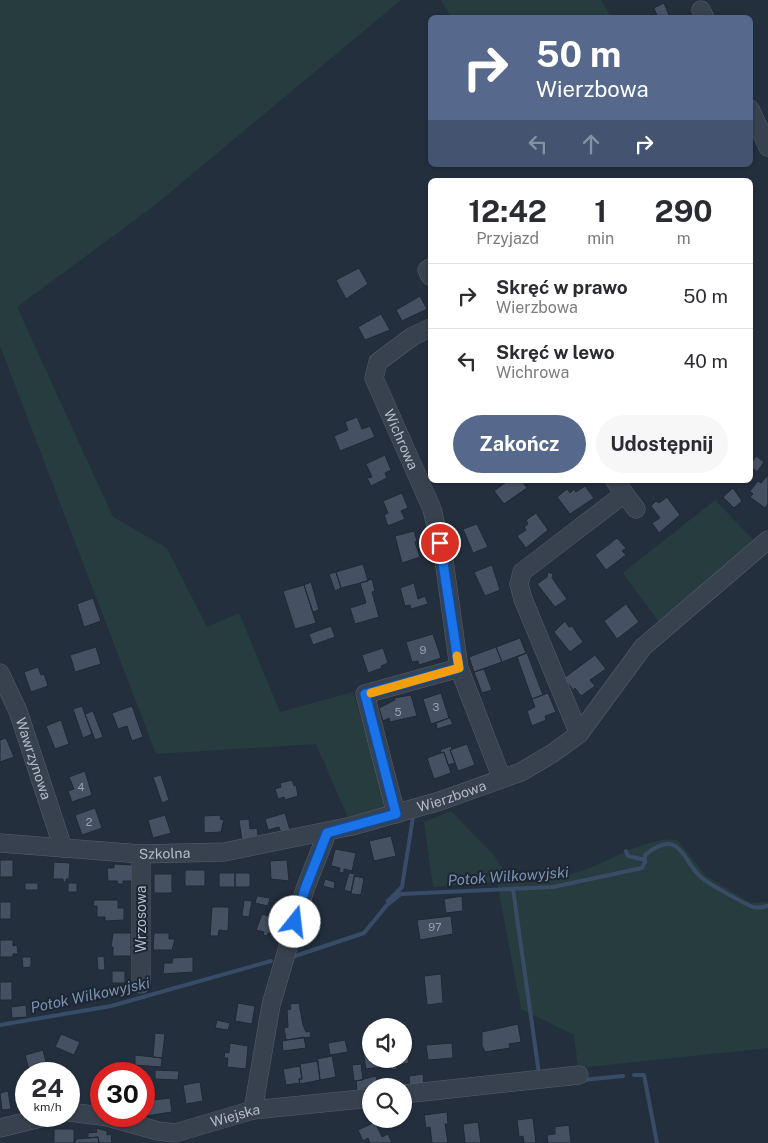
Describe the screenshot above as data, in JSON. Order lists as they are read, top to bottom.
{
  "streets": {
    "street": [
      "Wichrowa",
      "Wawrzynowa",
      "Wierzbowa",
      "Szkolna",
      "Wrzosowa",
      "Wiejska"
    ]
  },
  "crossings": [
    ["Wichrowa", "Wierzbowa"],
    ["Wawrzynowa", "Szkolna"],
    ["Wierzbowa", "Szkolna"],
    ["Szkolna", "Wrzosowa"]
  ],
  "water": ["Potok Wilkowyjski"],
  "house_numbers": [
    "9",
    "3",
    "5",
    "4",
    "2",
    "97"
  ],
  "page": {
    "turn": ["50 m", "Wierzbowa"],
    "eta": [
      "12:42",
      "Przyjazd",
      "1",
      "min",
      "290",
      "m"
    ],
    "list": [
      {
        "name": "Skręć w prawo",
        "note": "Wierzbowa",
        "value": "50 m"
      },
      {
        "name": "Skręć w lewo",
        "note": "Wichrowa",
        "value": "40 m"
      }
    ],
    "buttons": ["Zakończ", "Udostępnij"],
    "speed": "24 km/h",
    "limit": "30"
  }
}
